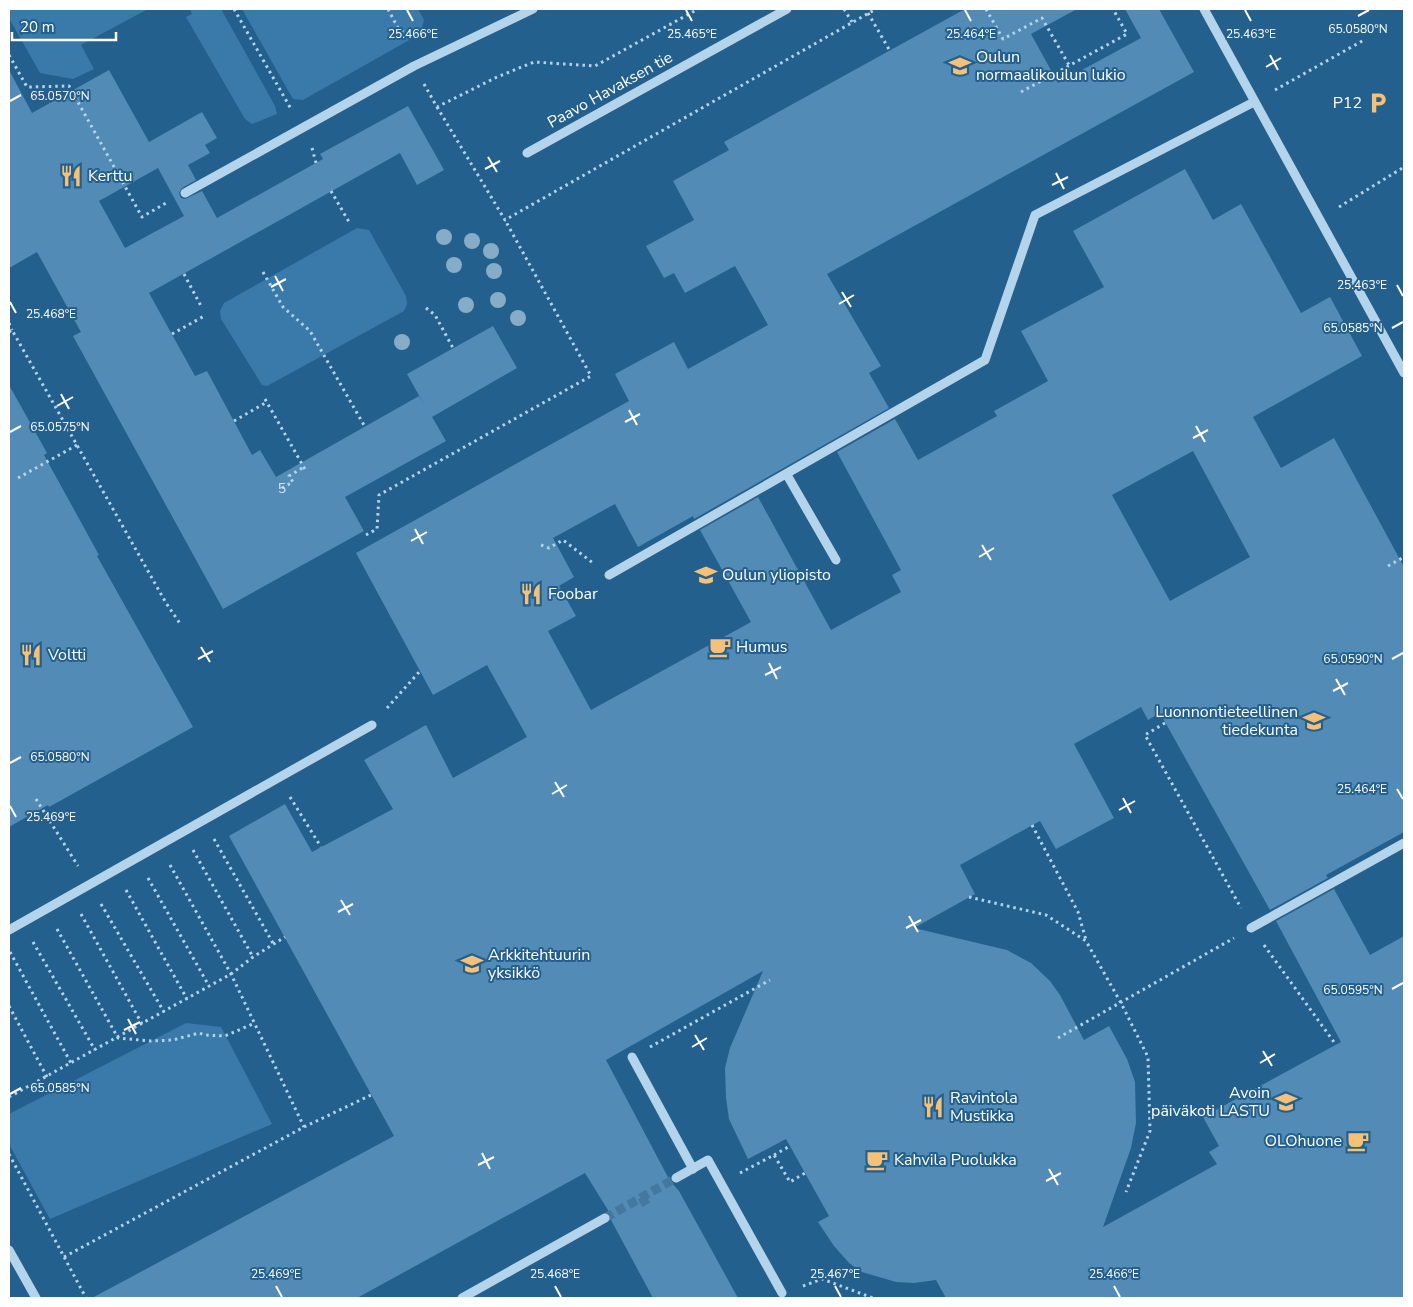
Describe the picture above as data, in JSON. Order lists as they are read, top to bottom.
{
  "streets": {
    "street": ["Paavo Havaksen tie"]
  },
  "places": {
    "school or university": [
      "Oulun normaalikoulun lukio",
      "Oulun yliopisto",
      "Luonnontieteellinen tiedekunta",
      "Arkkitehtuurin yksikkö",
      "Avoin päiväkoti LASTU"
    ],
    "parking": ["P12"],
    "restaurant": [
      "Kerttu",
      "Foobar",
      "Voltti",
      "Ravintola Mustikka"
    ],
    "cafe": ["Humus", "OLOhuone", "Kahvila Puolukka"]
  },
  "house_numbers": ["5"],
  "scale_bar": "20 m",
  "coordinates": [
    "65.0580°N",
    "25.466°E",
    "25.465°E",
    "25.464°E",
    "25.463°E",
    "65.0570°N",
    "25.468°E",
    "65.0585°N",
    "65.0575°N",
    "65.0590°N",
    "25.469°E",
    "65.0595°N",
    "25.467°E"
  ]
}
